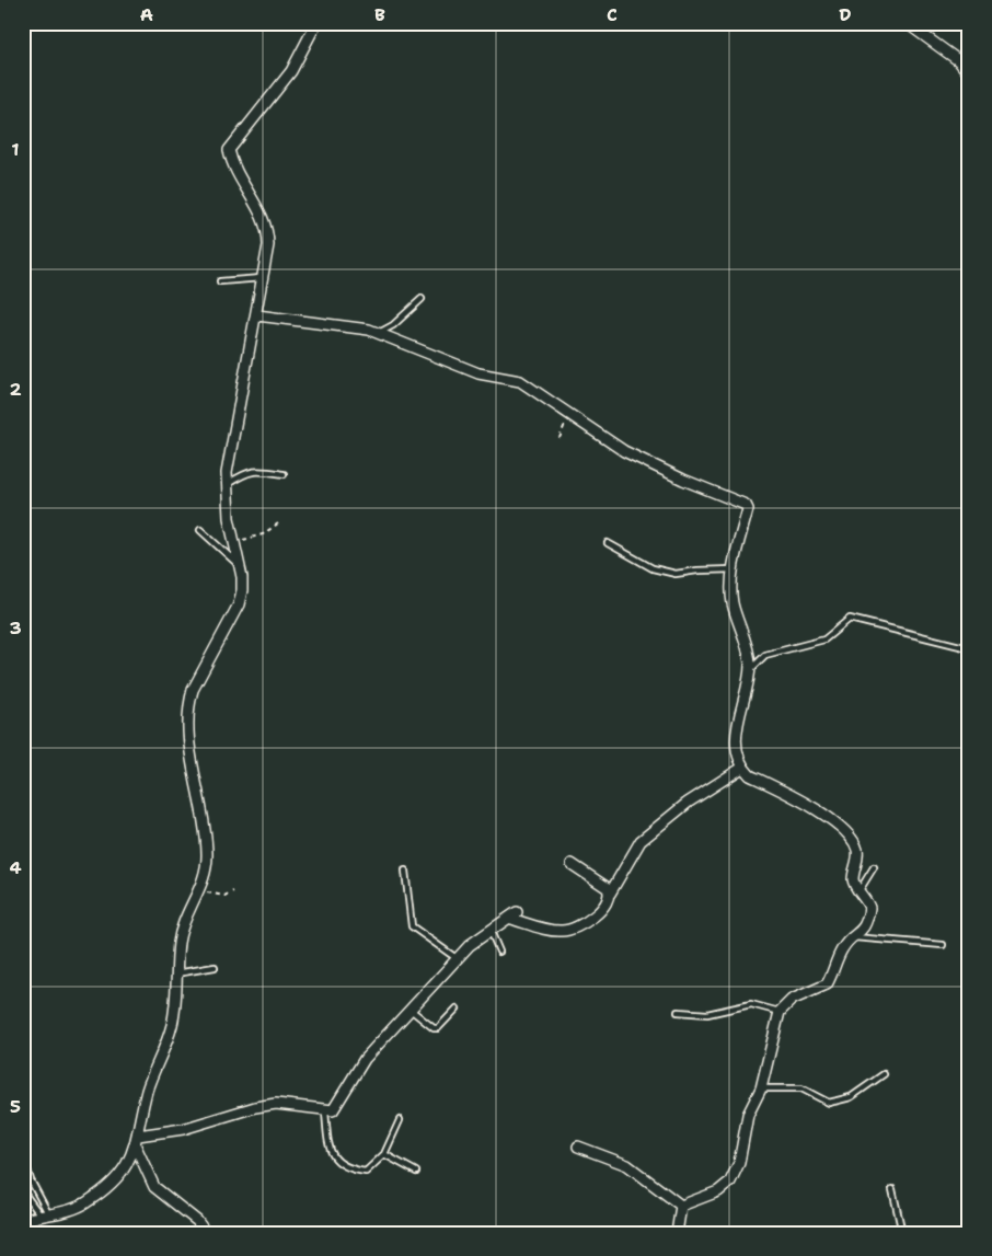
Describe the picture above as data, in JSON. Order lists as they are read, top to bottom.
{
  "grid": {
    "columns": [
      "A",
      "B",
      "C",
      "D"
    ],
    "rows": [
      "1",
      "2",
      "3",
      "4",
      "5"
    ]
  }
}
